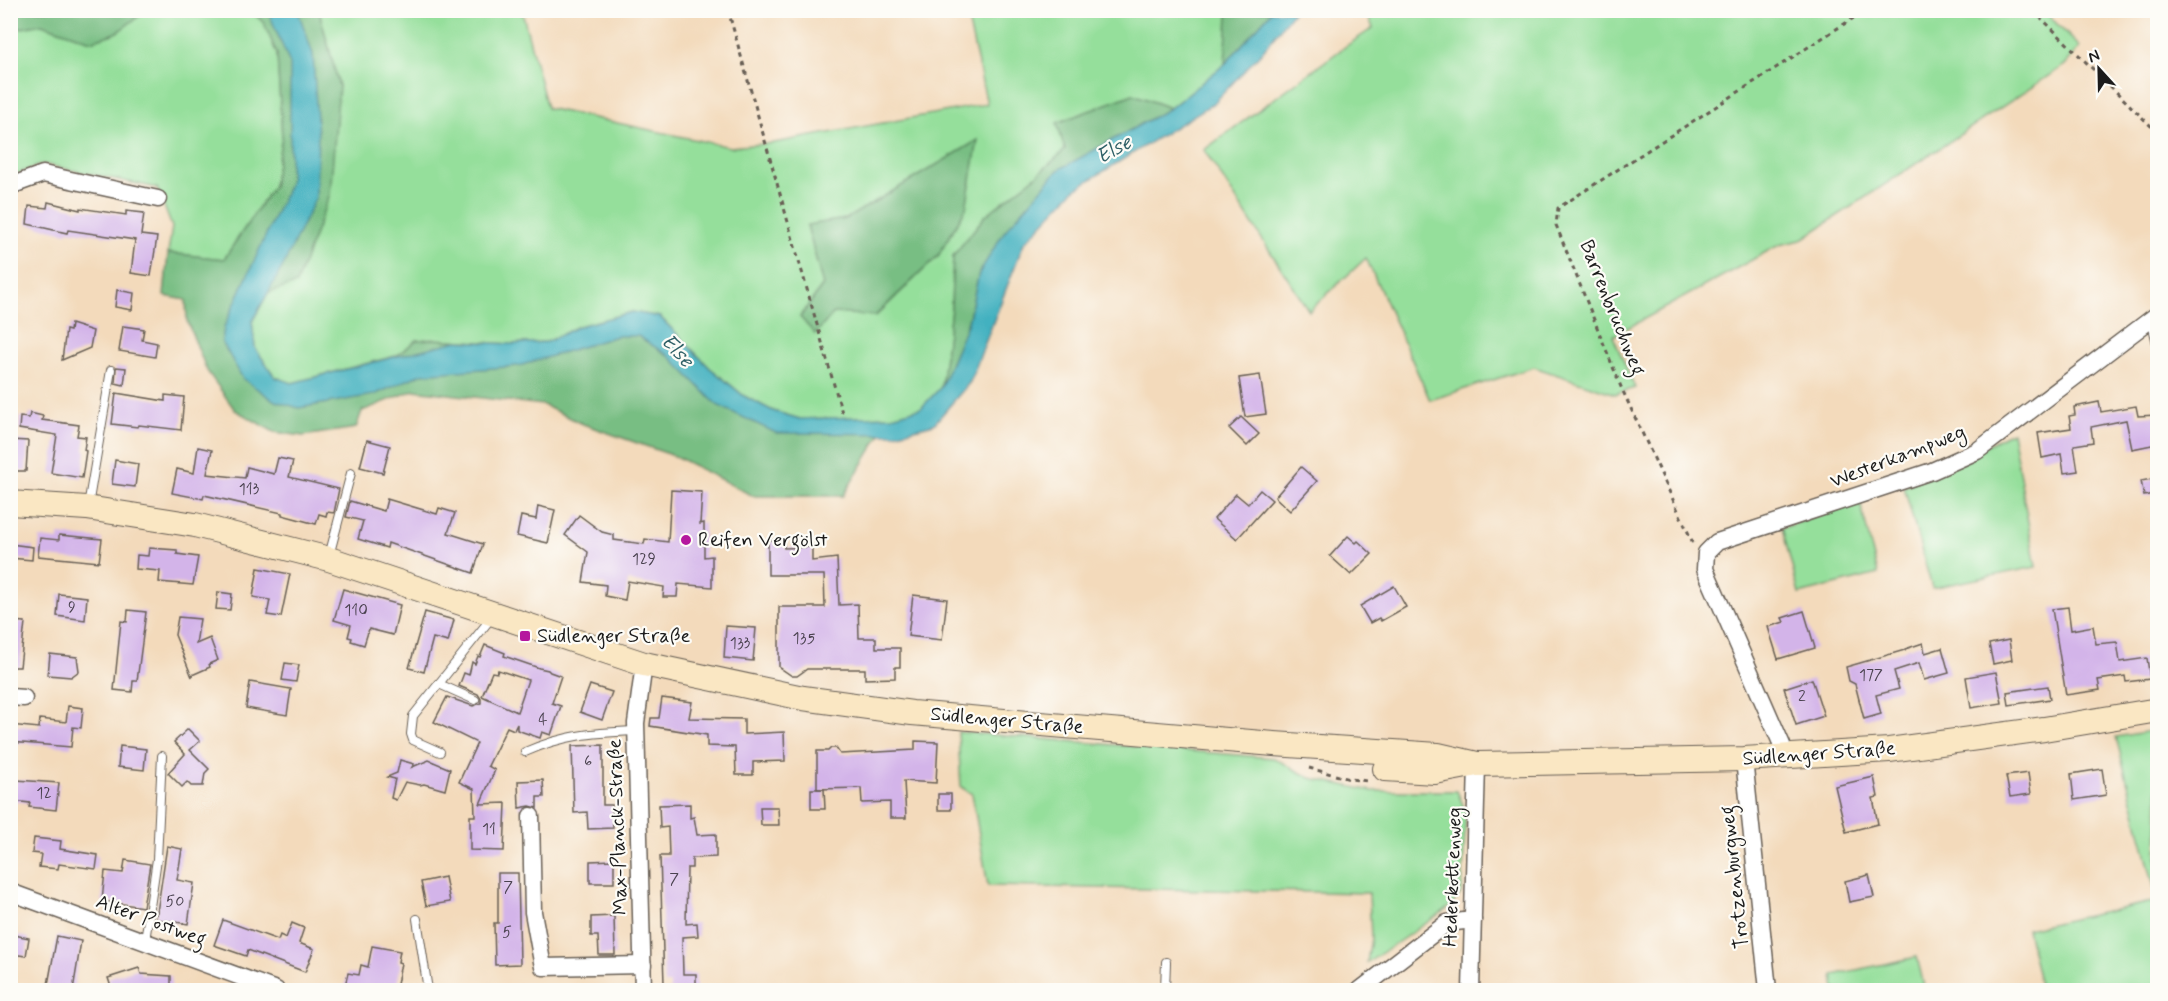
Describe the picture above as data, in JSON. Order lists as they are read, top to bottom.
{
  "streets": {
    "main road": ["Südlenger Straße"],
    "street": [
      "Westerkampweg",
      "Max-Planck-Straße",
      "Hederkottenweg",
      "Trotzenburgweg",
      "Alter Postweg"
    ],
    "path": ["Barrenbruchweg"]
  },
  "crossings": [
    ["Barrenbruchweg", "Westerkampweg"],
    ["Südlenger Straße", "Max-Planck-Straße"],
    ["Südlenger Straße", "Hederkottenweg"],
    ["Südlenger Straße", "Trotzenburgweg"]
  ],
  "water": ["Else"],
  "places": {
    "other": ["Reifen Vergölst"],
    "transit": ["Südlenger Straße"]
  },
  "house_numbers": [
    "113",
    "129",
    "9",
    "110",
    "135",
    "133",
    "177",
    "2",
    "4",
    "6",
    "12",
    "11",
    "7",
    "7",
    "50",
    "5"
  ],
  "north": "top"
}
